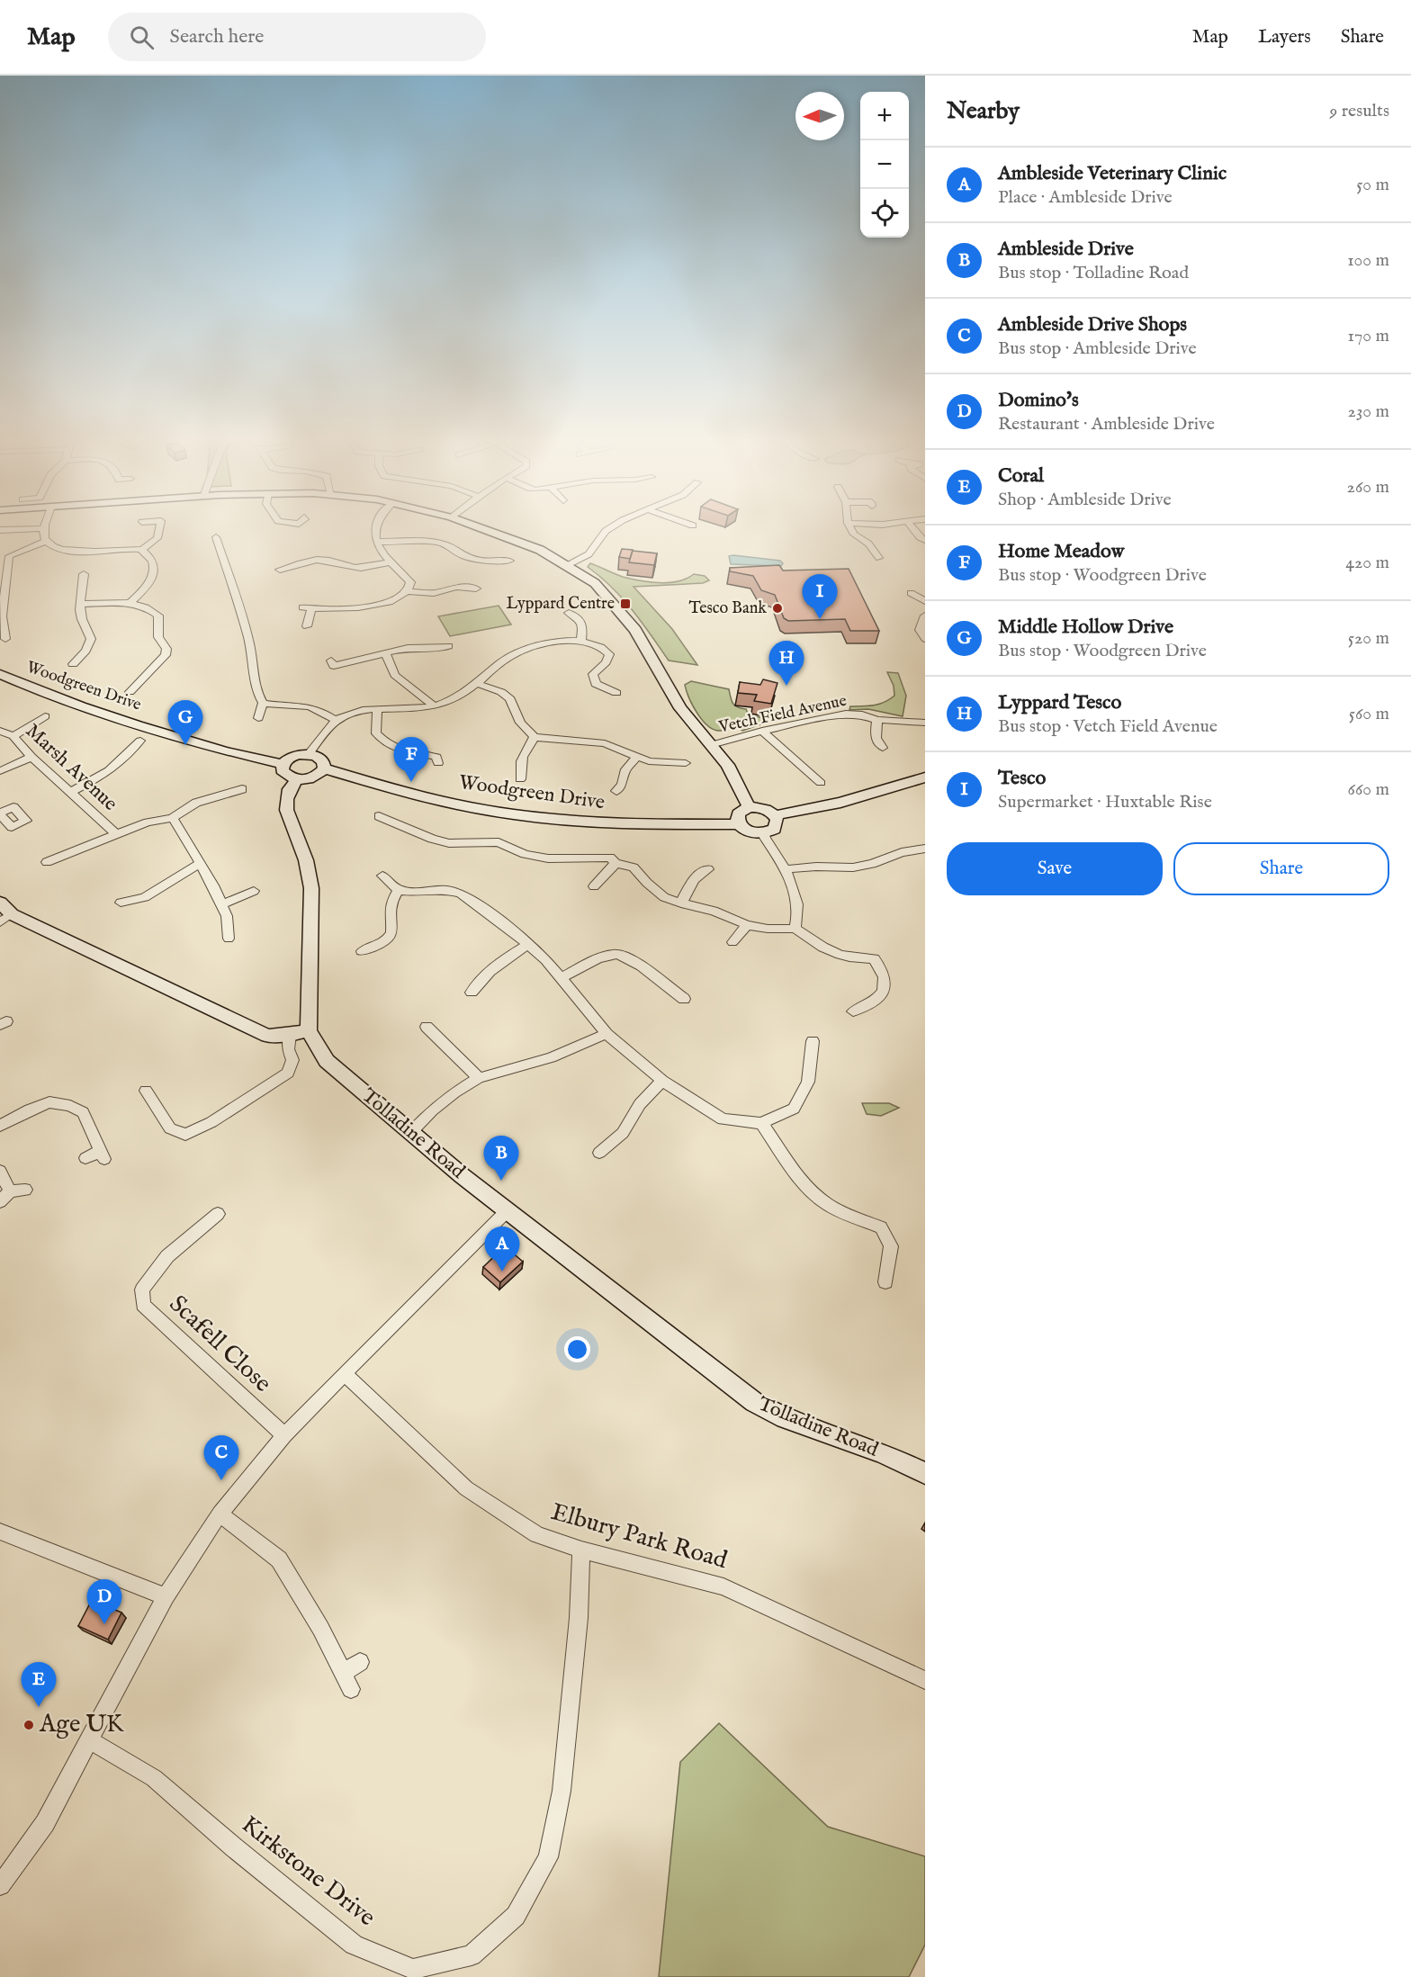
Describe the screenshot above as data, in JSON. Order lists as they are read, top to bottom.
{
  "streets": {
    "main road": ["Woodgreen Drive", "Tolladine Road"],
    "street": [
      "Vetch Field Avenue",
      "Marsh Avenue",
      "Scafell Close",
      "Elbury Park Road",
      "Kirkstone Drive"
    ]
  },
  "crossings": [
    ["Elbury Park Road", "Kirkstone Drive"]
  ],
  "places": {
    "transit": ["Lyppard Centre"],
    "other": ["Tesco Bank", "Age UK"]
  },
  "north": "left",
  "page": {
    "header": "Map",
    "search": "Search here",
    "nav": ["Map", "Layers", "Share"],
    "heading": ["Nearby", "9 results"],
    "map_buttons": ["+", "−"],
    "list": [
      {
        "mark": "A",
        "name": "Ambleside Veterinary Clinic",
        "note": "Place · Ambleside Drive",
        "value": "50 m"
      },
      {
        "mark": "B",
        "name": "Ambleside Drive",
        "note": "Bus stop · Tolladine Road",
        "value": "100 m"
      },
      {
        "mark": "C",
        "name": "Ambleside Drive Shops",
        "note": "Bus stop · Ambleside Drive",
        "value": "170 m"
      },
      {
        "mark": "D",
        "name": "Domino's",
        "note": "Restaurant · Ambleside Drive",
        "value": "230 m"
      },
      {
        "mark": "E",
        "name": "Coral",
        "note": "Shop · Ambleside Drive",
        "value": "260 m"
      },
      {
        "mark": "F",
        "name": "Home Meadow",
        "note": "Bus stop · Woodgreen Drive",
        "value": "420 m"
      },
      {
        "mark": "G",
        "name": "Middle Hollow Drive",
        "note": "Bus stop · Woodgreen Drive",
        "value": "520 m"
      },
      {
        "mark": "H",
        "name": "Lyppard Tesco",
        "note": "Bus stop · Vetch Field Avenue",
        "value": "560 m"
      },
      {
        "mark": "I",
        "name": "Tesco",
        "note": "Supermarket · Huxtable Rise",
        "value": "660 m"
      }
    ],
    "pins": [
      "I",
      "H",
      "G",
      "F",
      "B",
      "A",
      "C",
      "D",
      "E"
    ],
    "buttons": ["Save", "Share"]
  }
}
